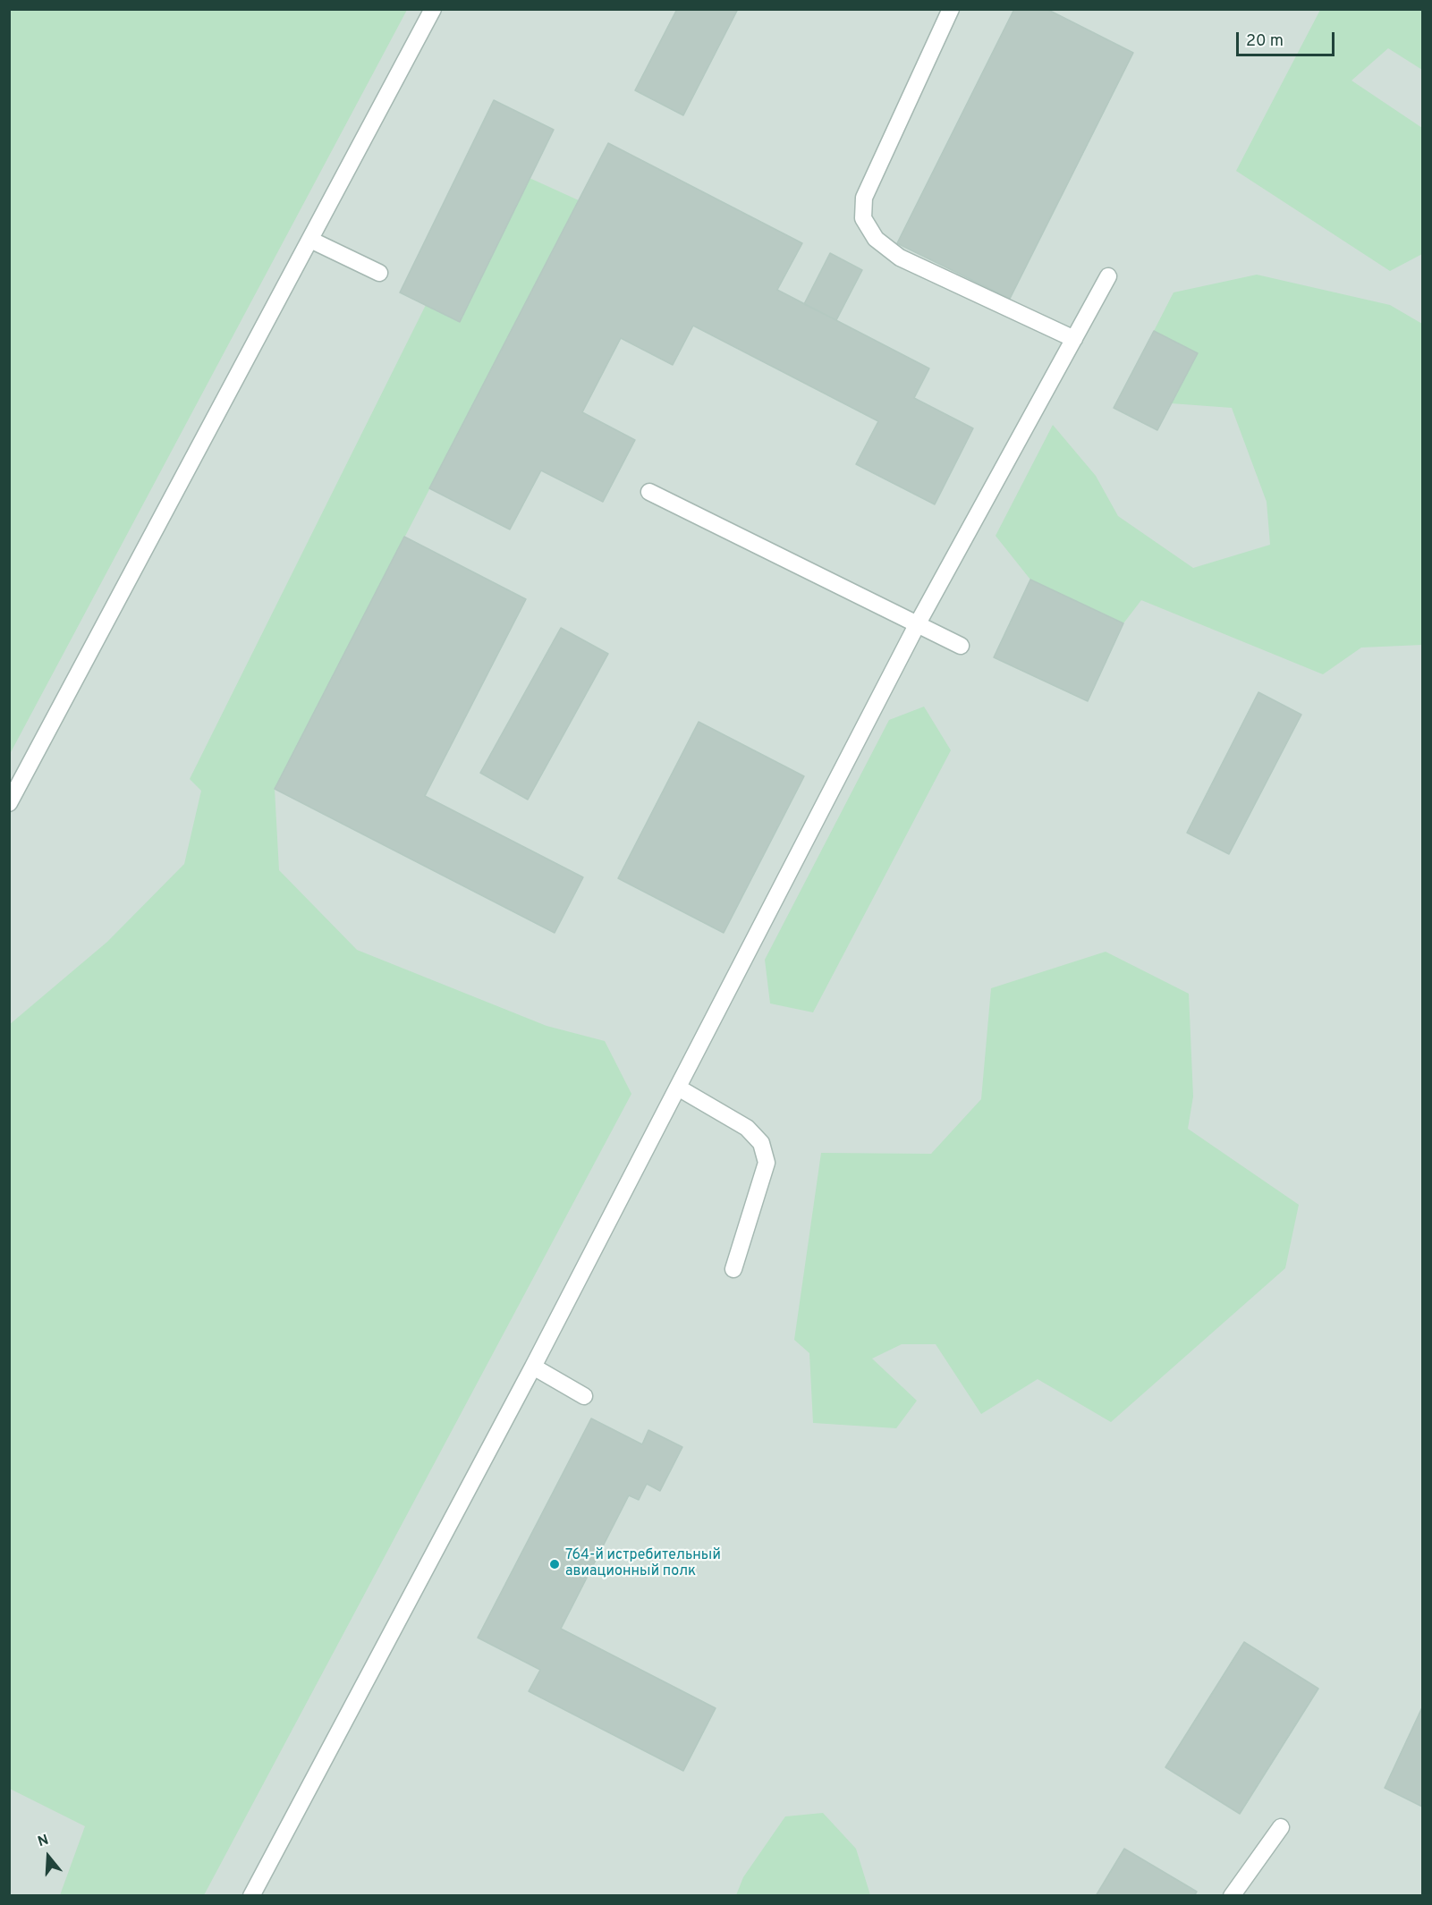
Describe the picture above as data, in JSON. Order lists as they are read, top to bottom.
{
  "places": ["764-й истребительный авиационный полк"],
  "scale_bar": "20 m",
  "north": "top"
}
